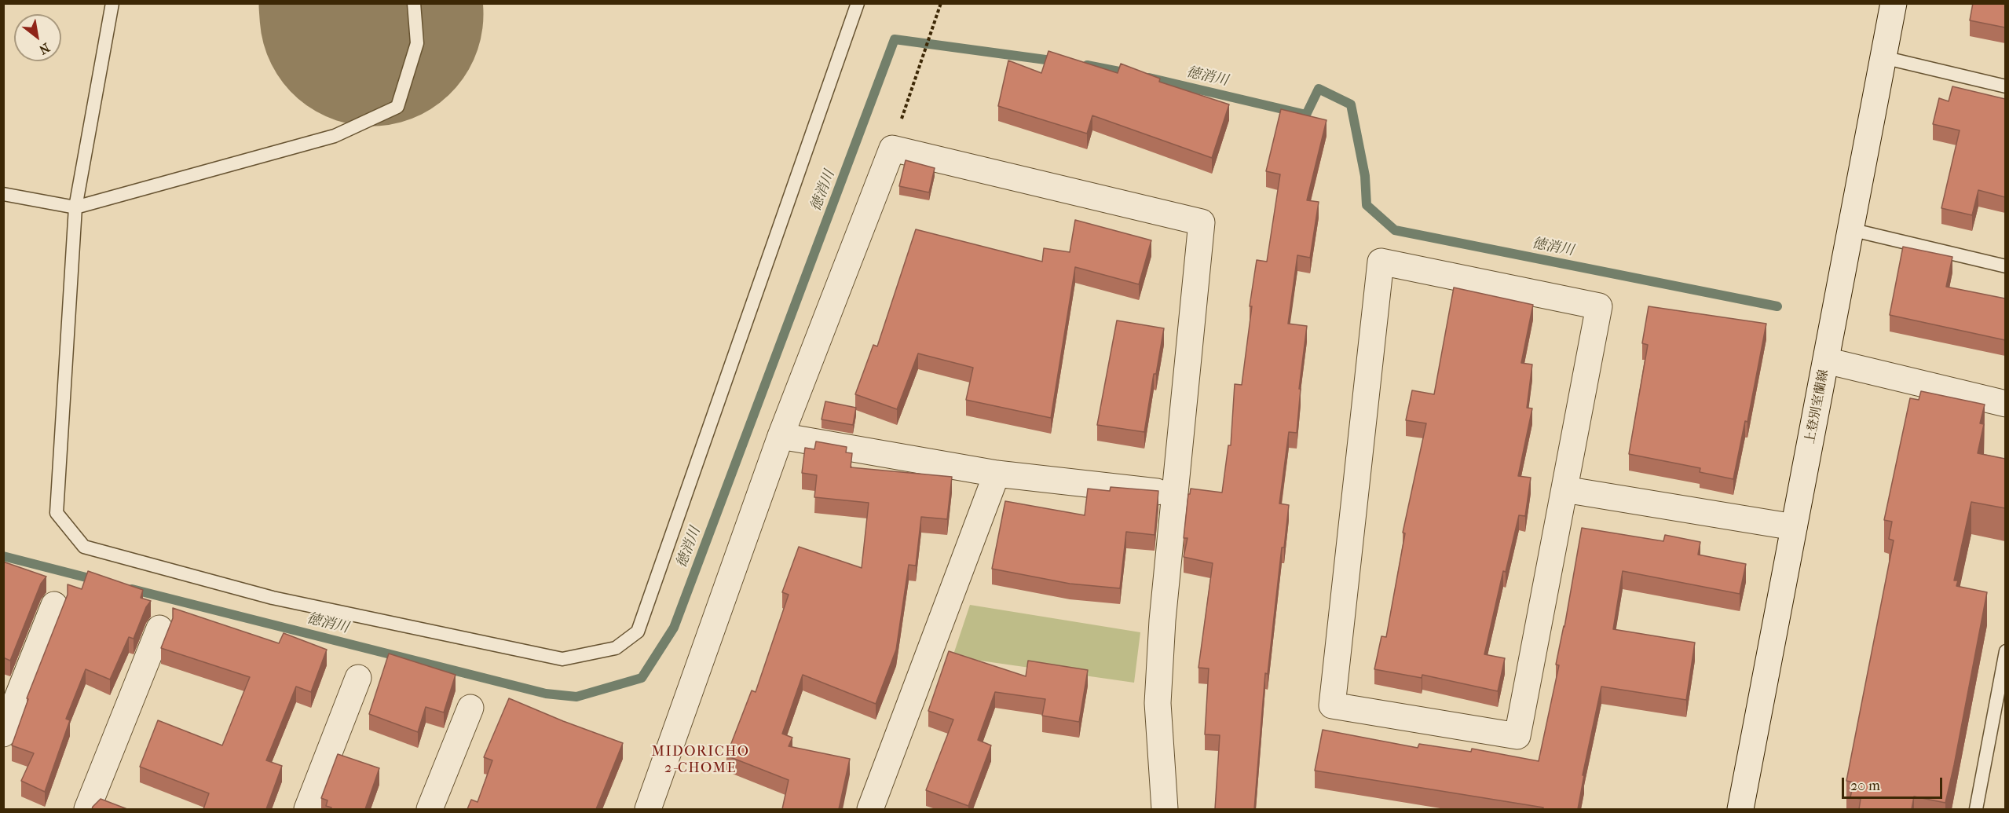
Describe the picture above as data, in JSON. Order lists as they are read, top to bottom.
{
  "streets": {
    "street": ["上登別室蘭線"]
  },
  "districts": ["MIDORICHO 2-CHOME"],
  "water": ["徳消川"],
  "scale_bar": "20 m",
  "north": "bottom right"
}
